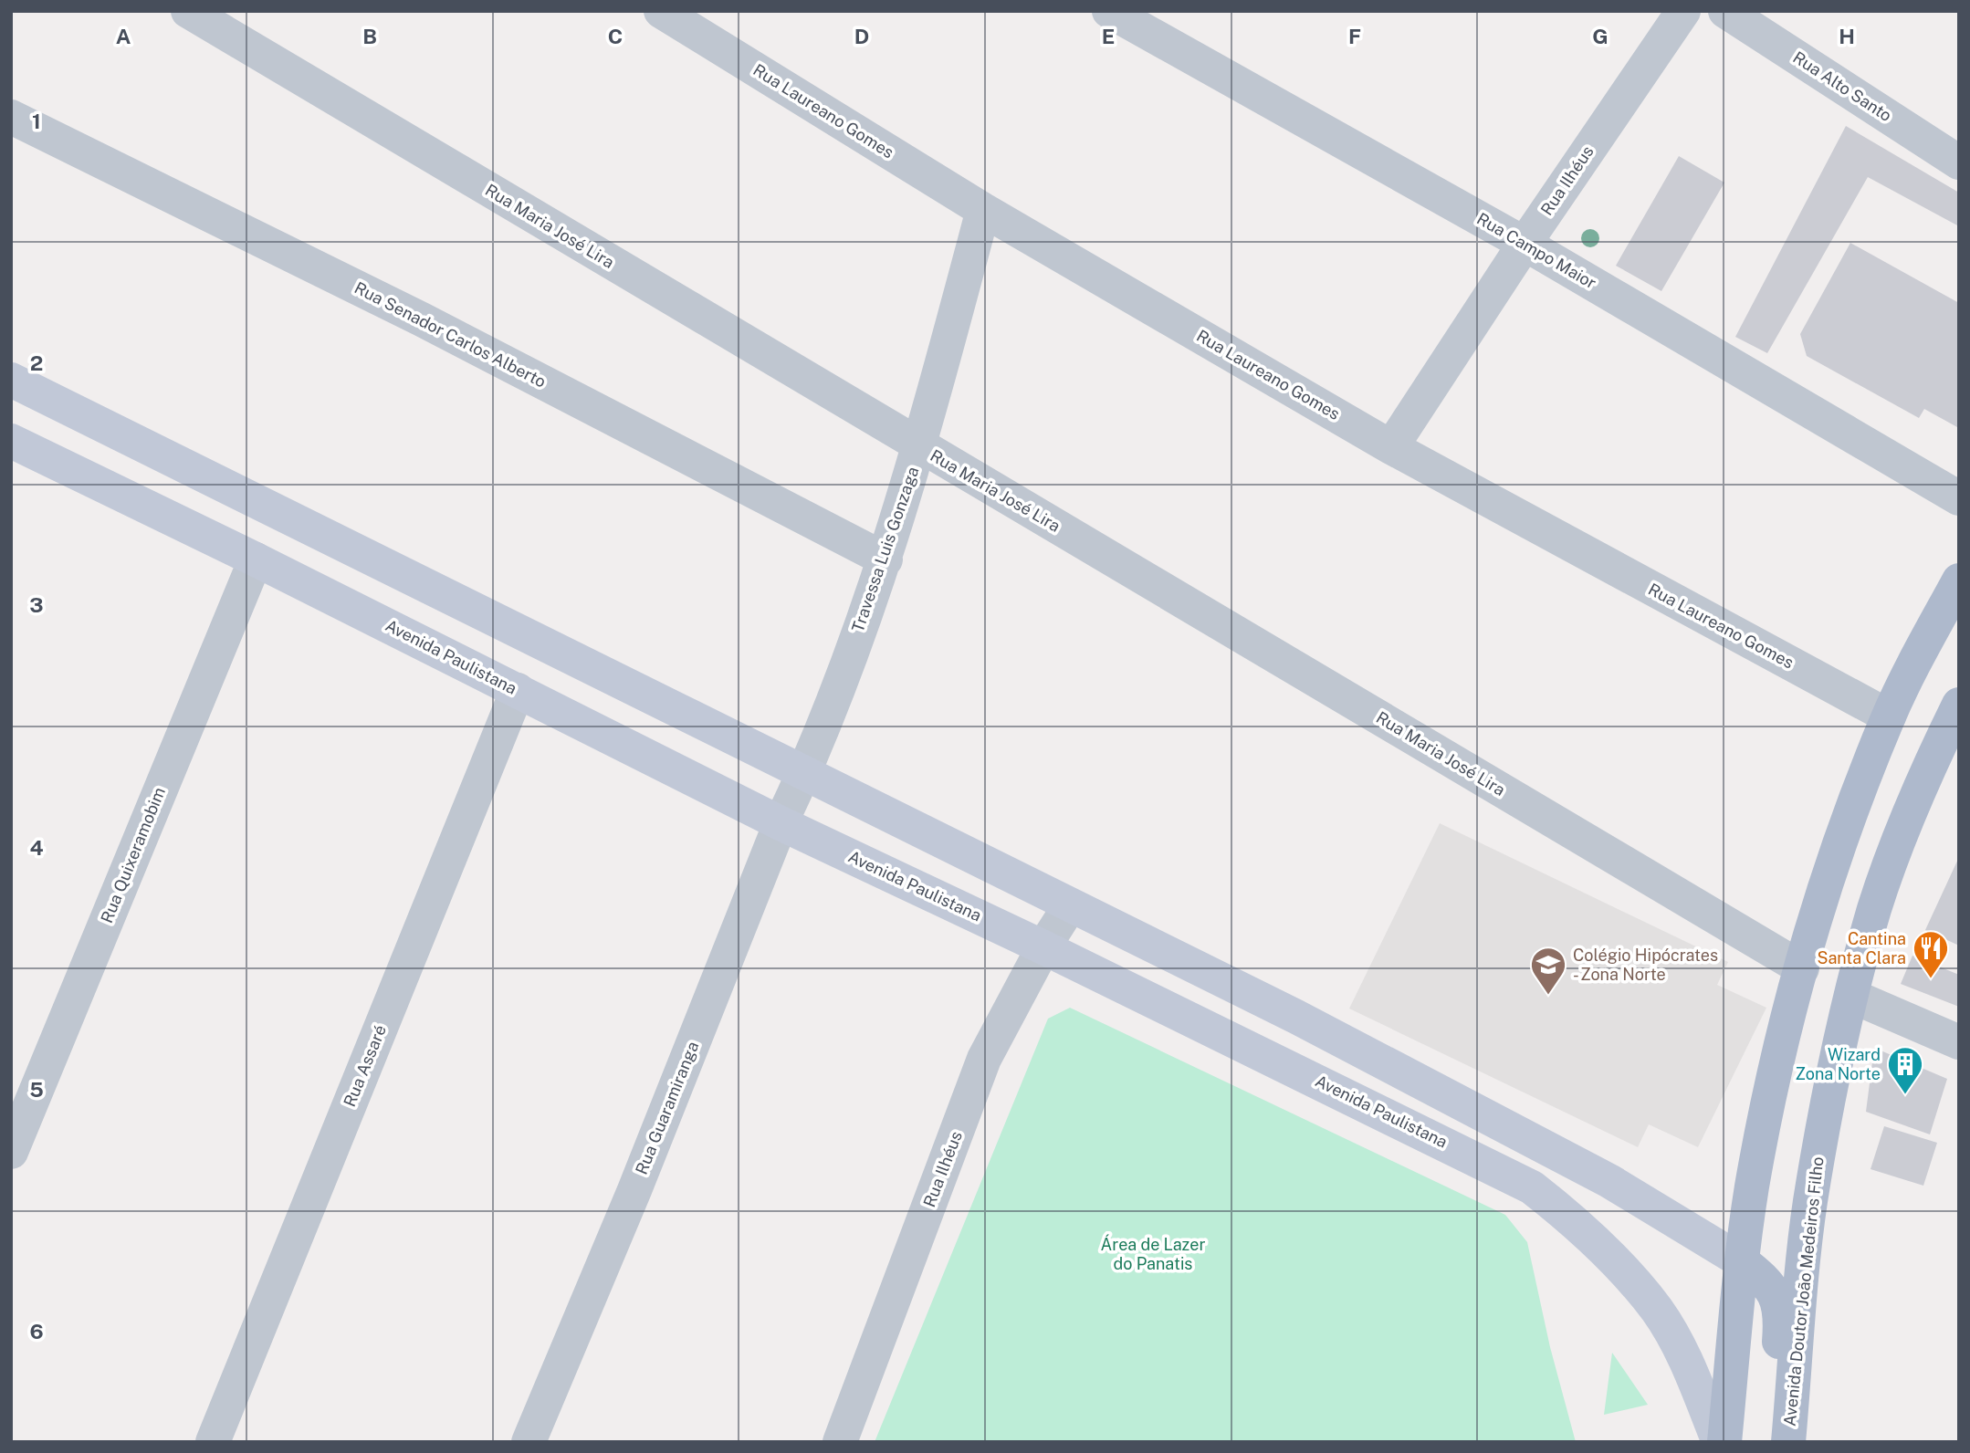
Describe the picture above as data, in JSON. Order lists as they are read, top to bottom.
{
  "streets": {
    "main road": ["Avenida Paulistana", "Avenida Doutor João Medeiros Filho"],
    "street": [
      "Rua Alto Santo",
      "Rua Laureano Gomes",
      "Rua Ilhéus",
      "Rua Maria José Lira",
      "Rua Campo Maior",
      "Rua Senador Carlos Alberto",
      "Travessa Luis Gonzaga",
      "Rua Quixeramobim",
      "Rua Assaré",
      "Rua Guaramiranga"
    ]
  },
  "crossings": [
    ["Rua Laureano Gomes", "Rua Ilhéus"],
    ["Rua Laureano Gomes", "Travessa Luis Gonzaga"],
    ["Rua Ilhéus", "Rua Campo Maior"],
    ["Rua Ilhéus", "Avenida Paulistana"],
    ["Rua Maria José Lira", "Travessa Luis Gonzaga"],
    ["Rua Senador Carlos Alberto", "Travessa Luis Gonzaga"],
    ["Travessa Luis Gonzaga", "Rua Guaramiranga"],
    ["Avenida Paulistana", "Rua Quixeramobim"],
    ["Avenida Paulistana", "Rua Assaré"],
    ["Avenida Paulistana", "Rua Guaramiranga"]
  ],
  "parks": ["Área de Lazer do Panatis"],
  "places": {
    "restaurant": ["Cantina Santa Clara"],
    "school or university": ["Colégio Hipócrates - Zona Norte"],
    "building": ["Wizard Zona Norte"]
  },
  "grid": {
    "columns": [
      "A",
      "B",
      "C",
      "D",
      "E",
      "F",
      "G",
      "H"
    ],
    "rows": [
      "1",
      "2",
      "3",
      "4",
      "5",
      "6"
    ]
  }
}
